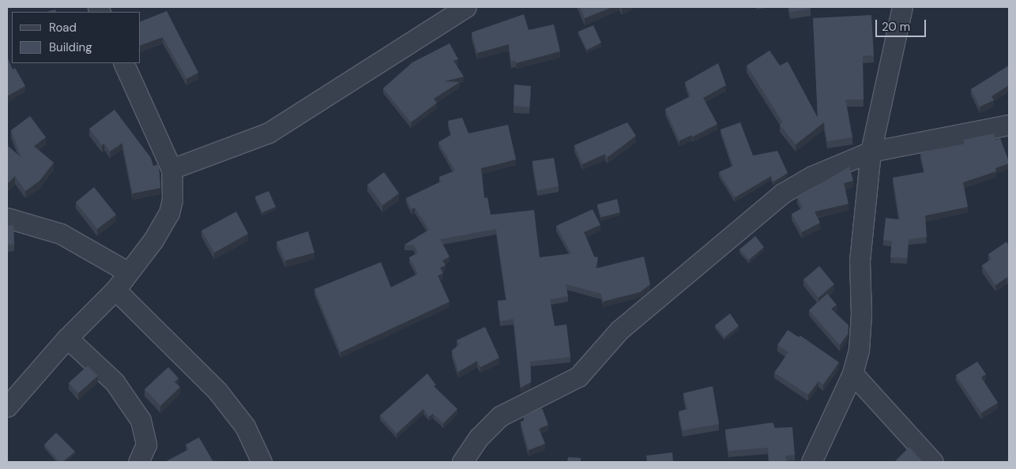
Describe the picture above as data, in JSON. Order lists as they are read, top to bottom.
{
  "legend": ["Road", "Building"],
  "scale_bar": "20 m"
}
